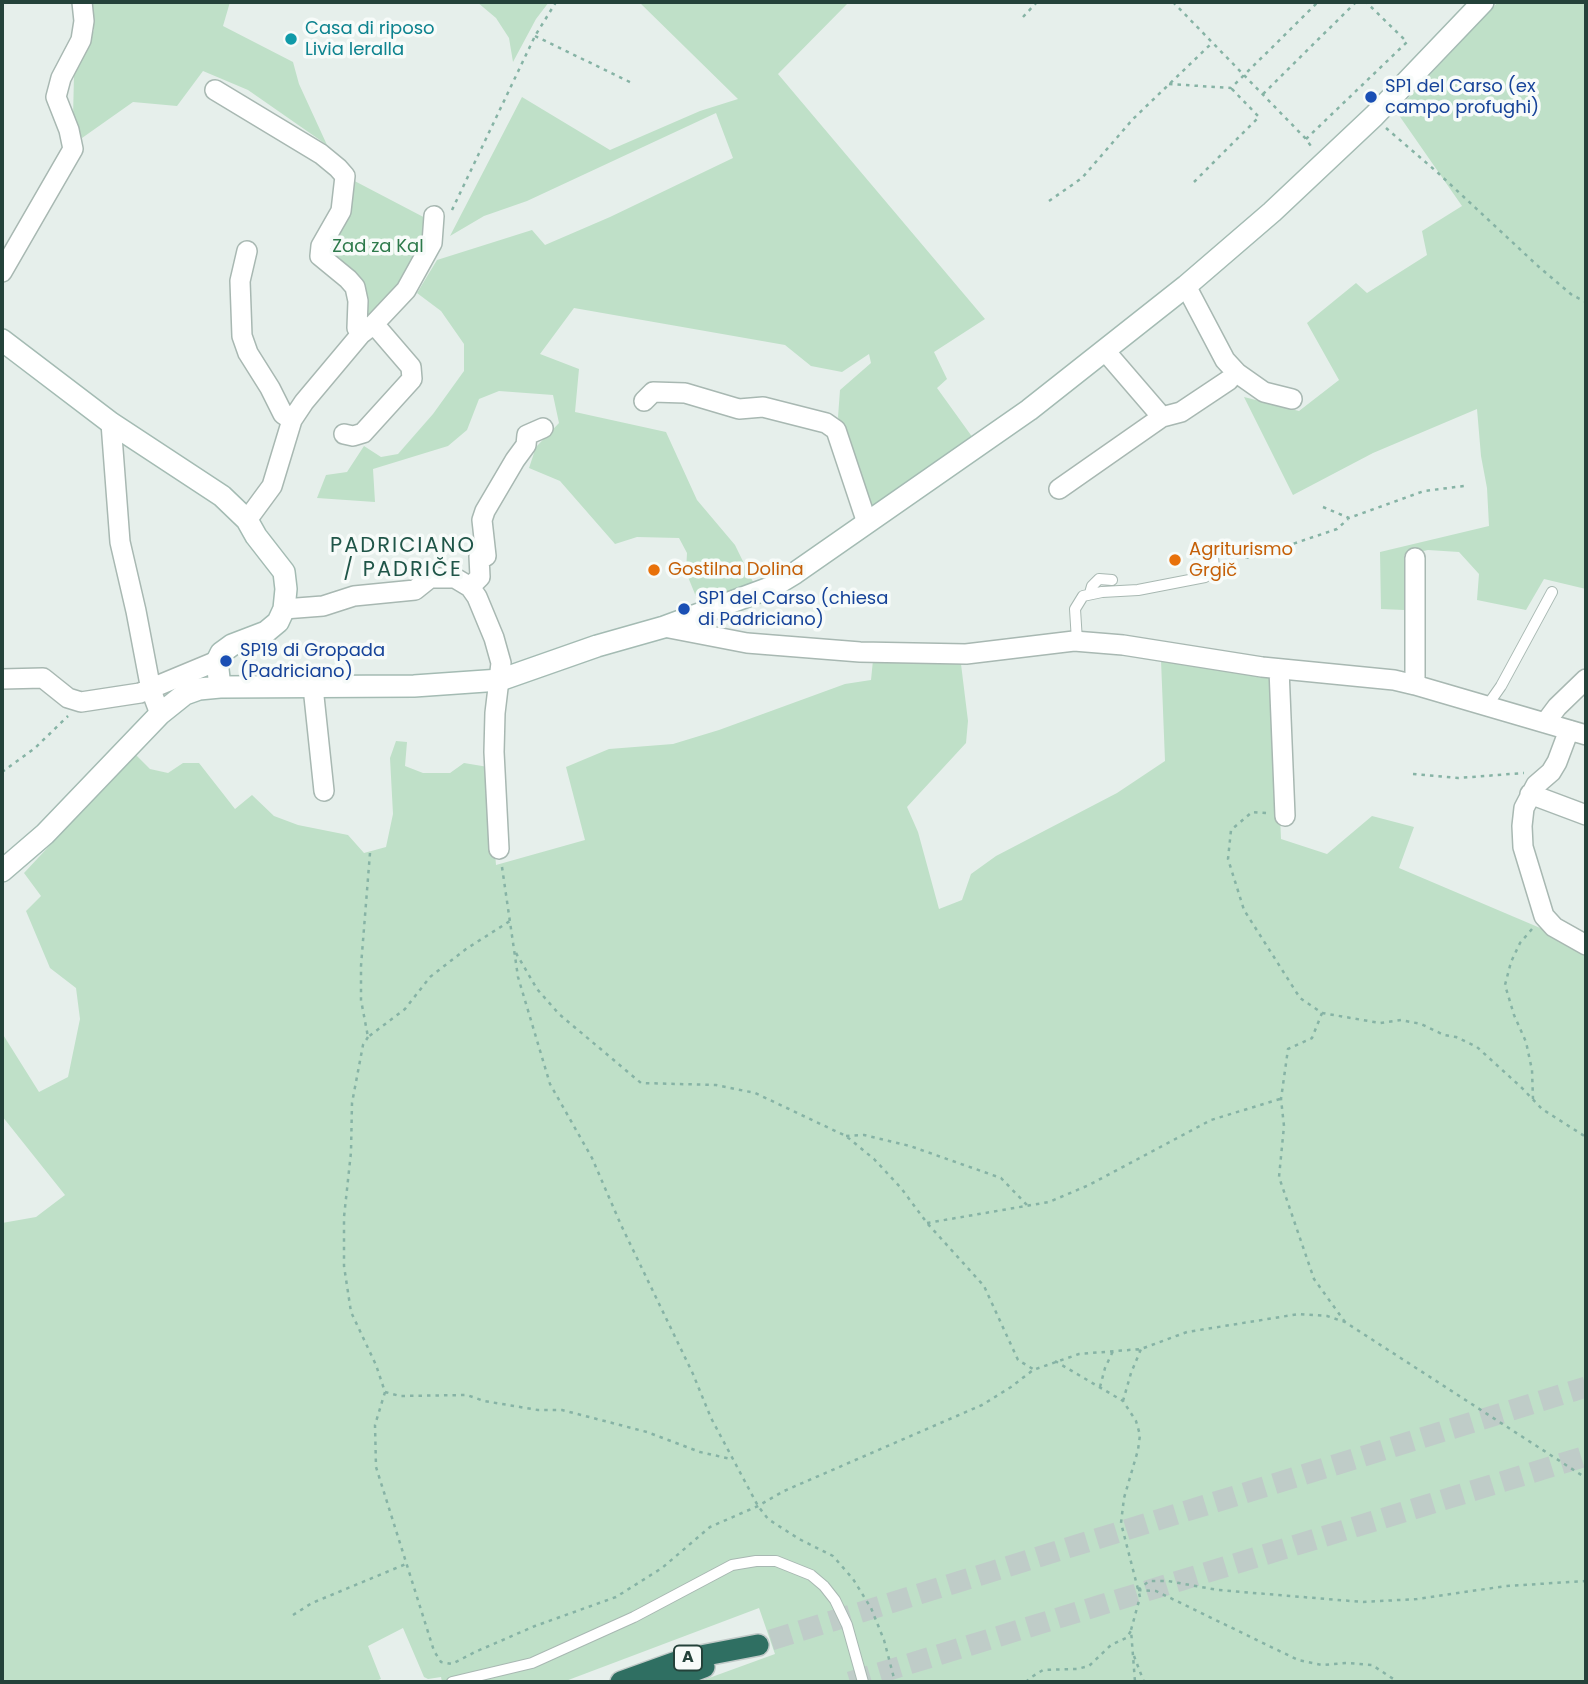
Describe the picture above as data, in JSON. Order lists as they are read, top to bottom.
{
  "streets": {
    "highway": ["A"]
  },
  "districts": ["PADRICIANO / PADRIČE"],
  "parks": ["Zad za Kal"],
  "places": [
    "Casa di riposo Livia Ieralla",
    "SP1 del Carso (ex campo profughi)",
    "Agriturismo Grgič",
    "Gostilna Dolina",
    "SP1 del Carso (chiesa di Padriciano)",
    "SP19 di Gropada (Padriciano)"
  ]
}
